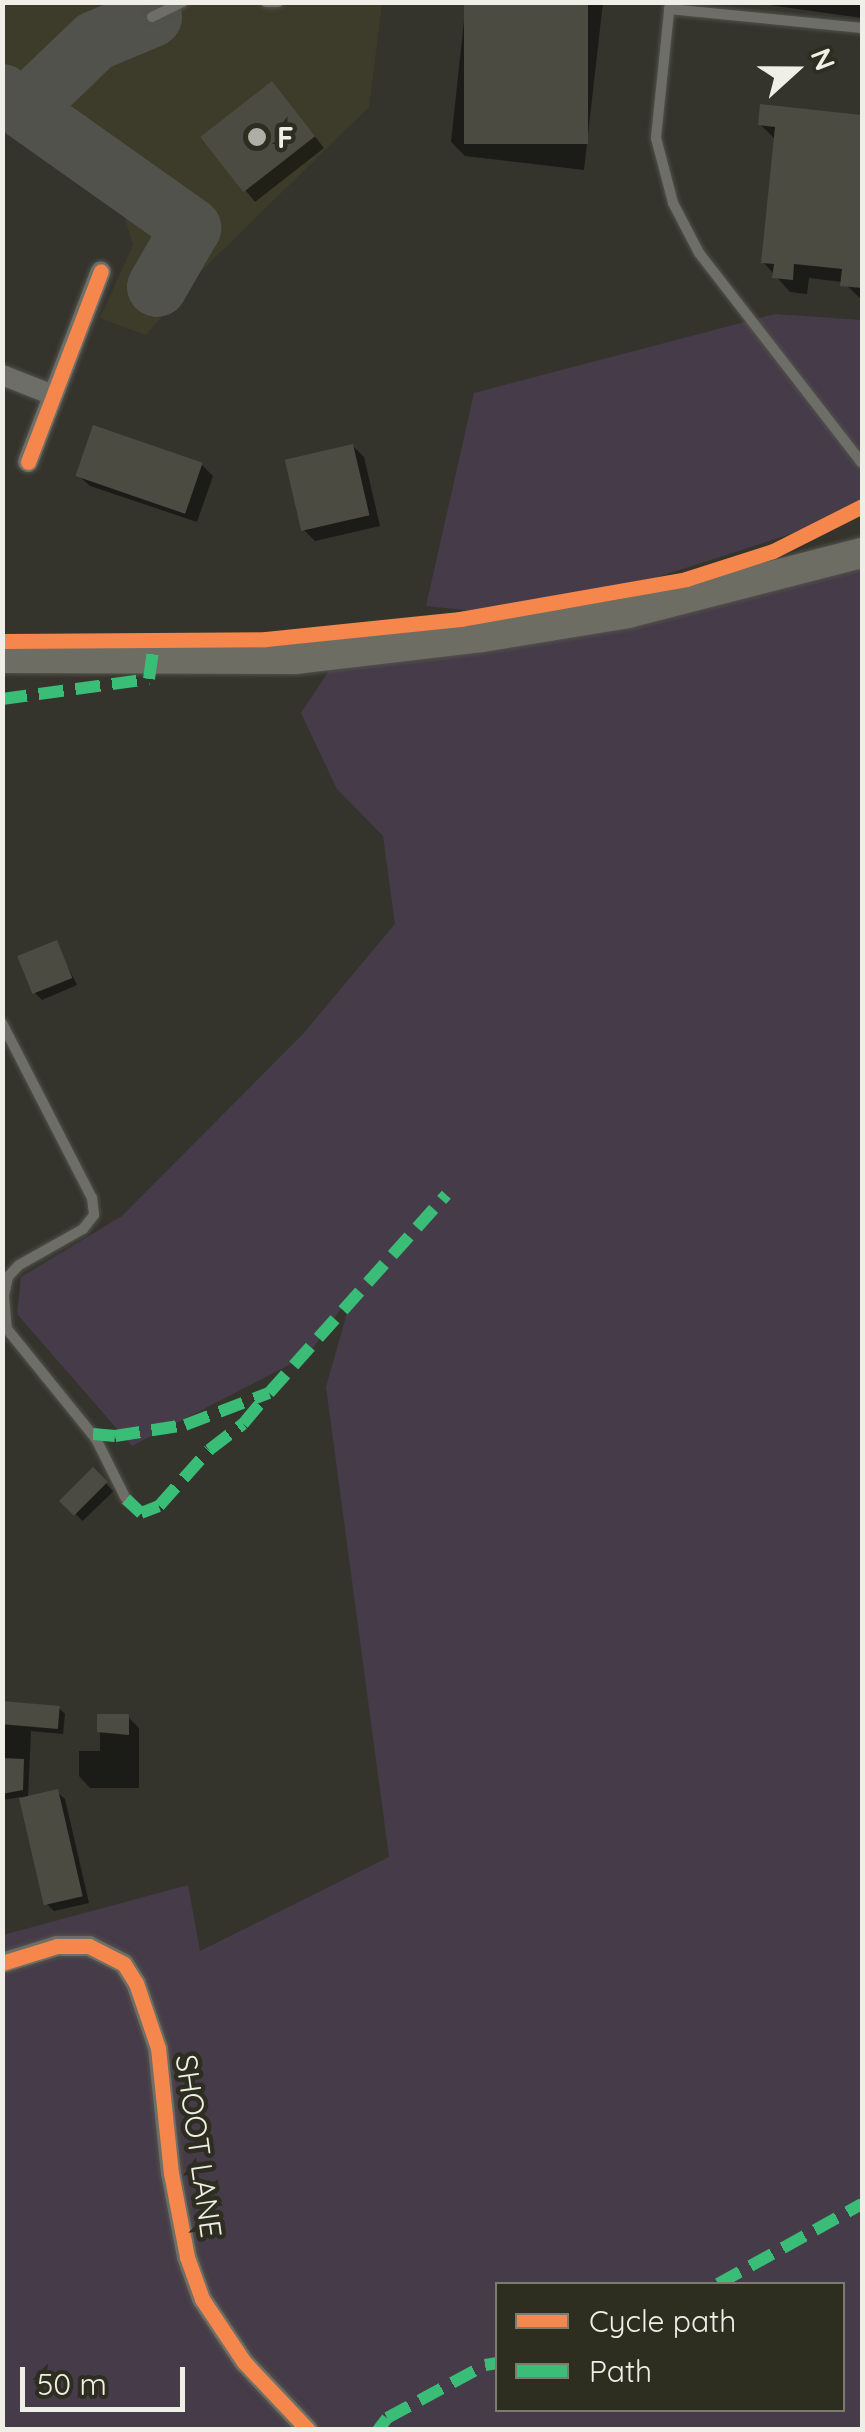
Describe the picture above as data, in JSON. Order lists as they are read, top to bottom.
{
  "streets": {
    "street": ["SHOOT LANE"]
  },
  "places": ["F"],
  "legend": ["Cycle path", "Path"],
  "scale_bar": "50 m",
  "north": "right"
}
